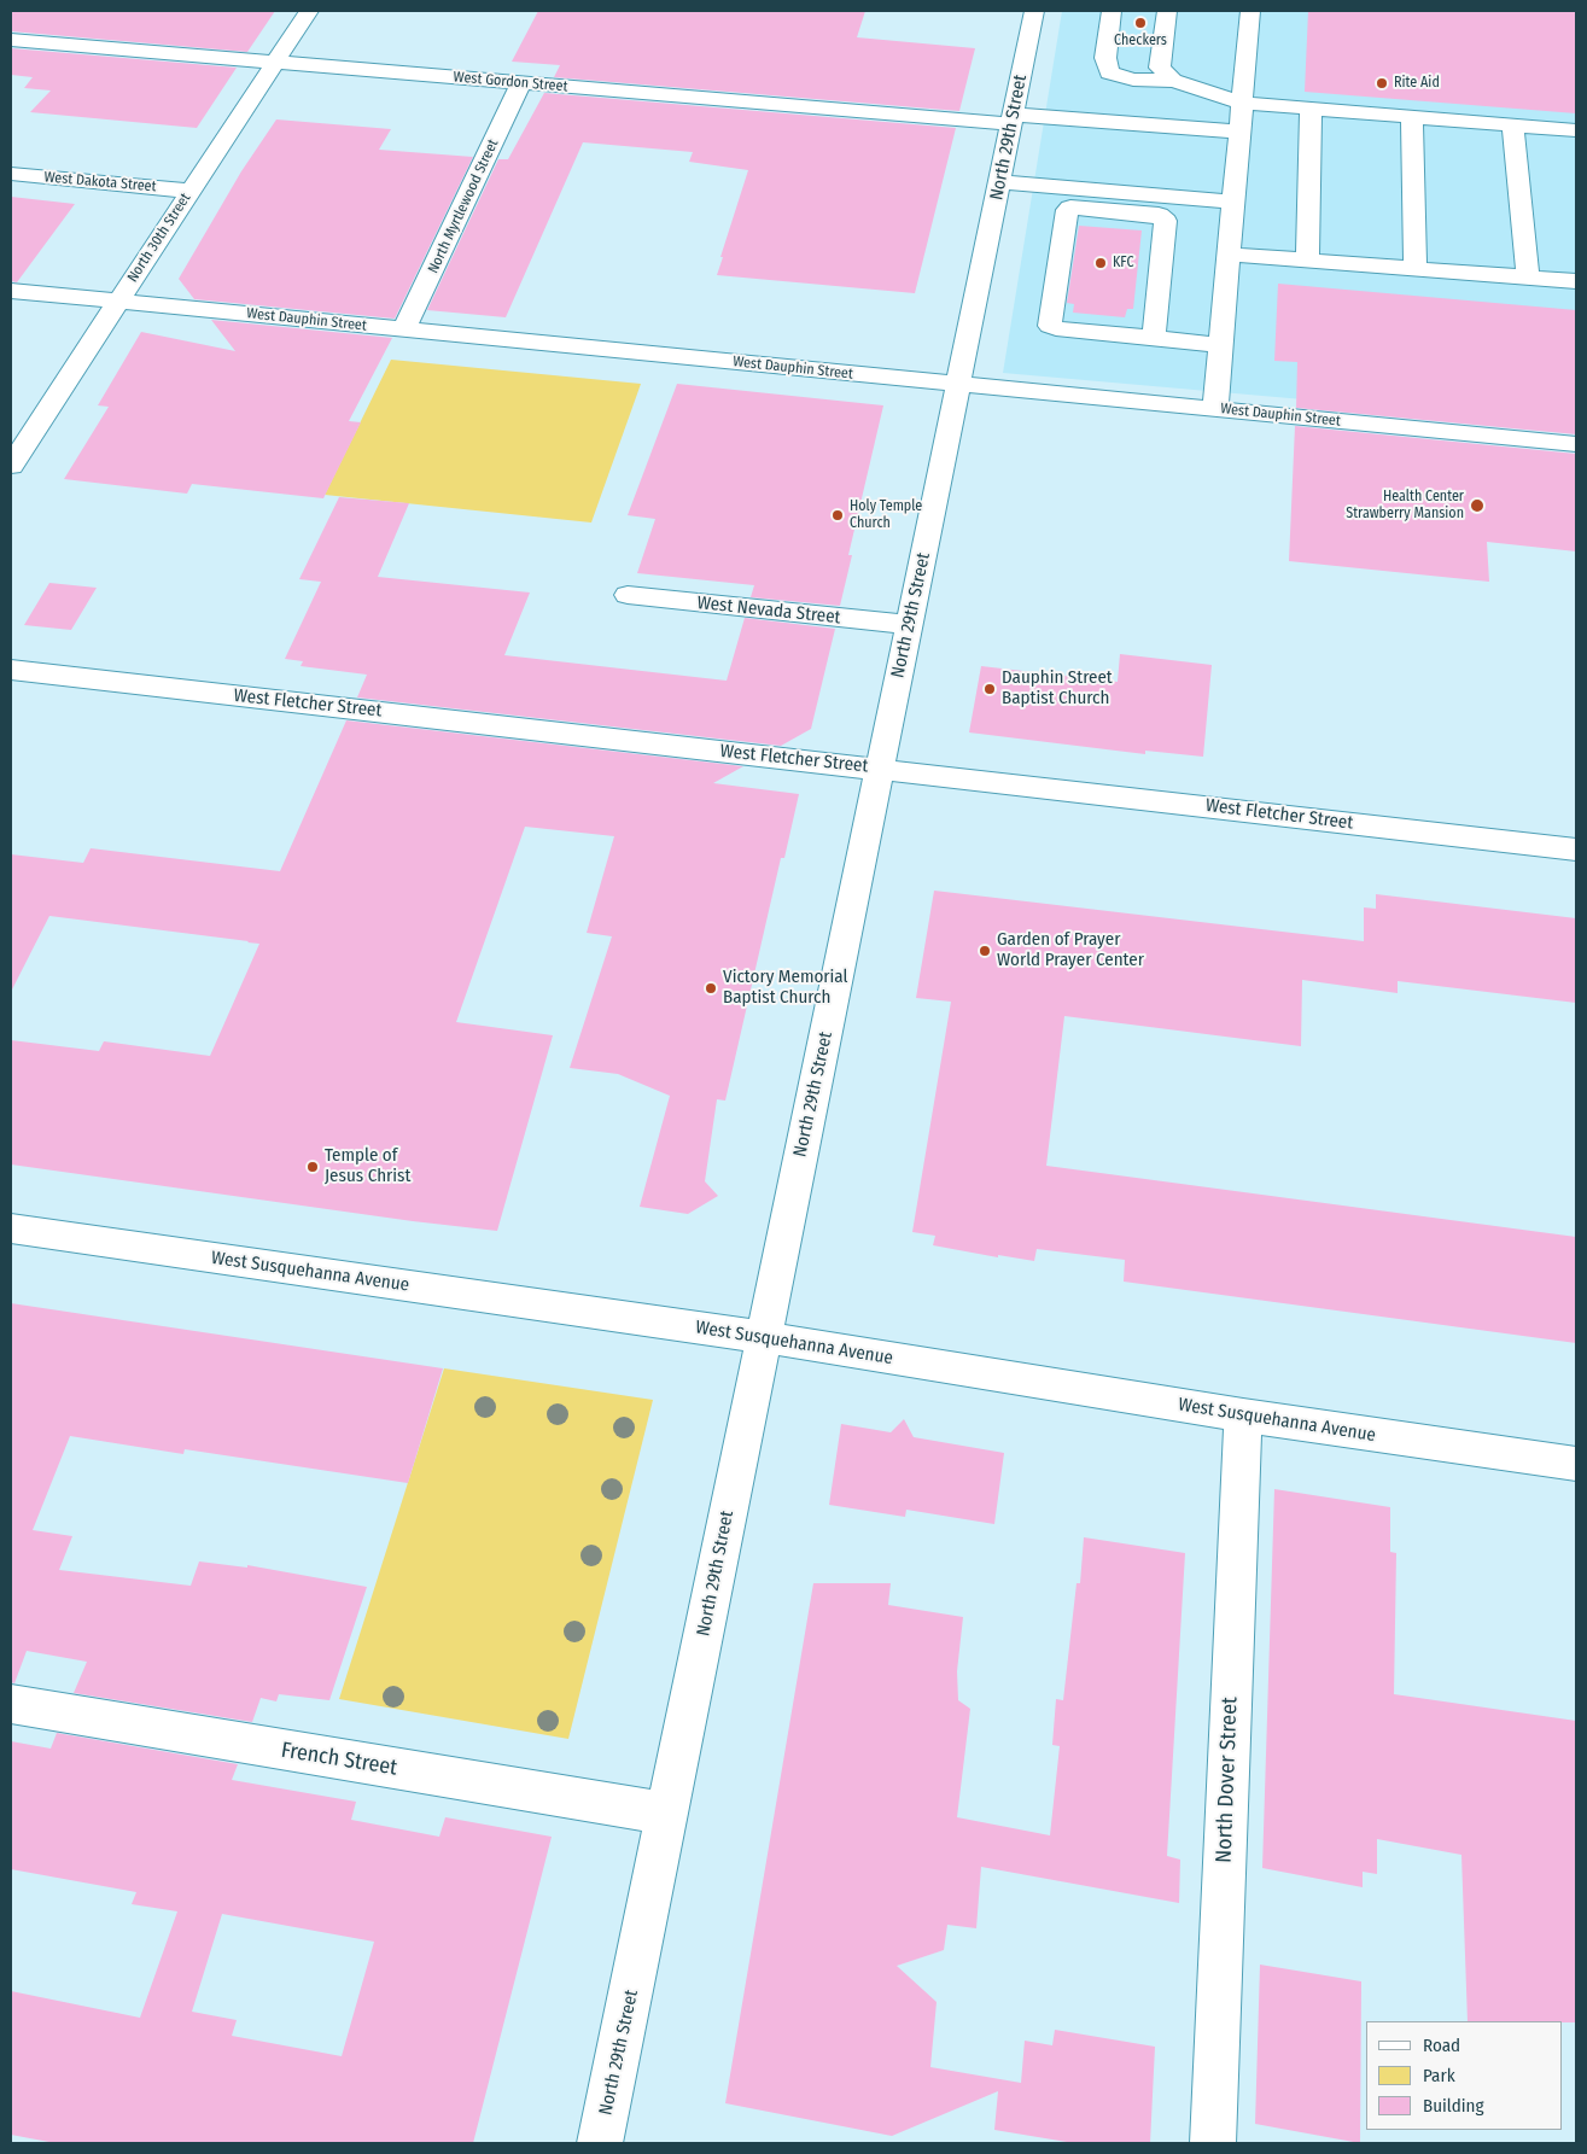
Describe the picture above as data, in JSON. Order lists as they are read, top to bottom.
{
  "streets": {
    "street": [
      "West Gordon Street",
      "North 29th Street",
      "West Dakota Street",
      "North Myrtlewood Street",
      "North 30th Street",
      "West Dauphin Street",
      "West Nevada Street",
      "West Fletcher Street",
      "West Susquehanna Avenue",
      "French Street",
      "North Dover Street"
    ]
  },
  "crossings": [
    ["West Gordon Street", "North 29th Street"],
    ["West Gordon Street", "North Myrtlewood Street"],
    ["West Gordon Street", "North 30th Street"],
    ["North 29th Street", "West Dauphin Street"],
    ["North 29th Street", "West Nevada Street"],
    ["North 29th Street", "West Fletcher Street"],
    ["North 29th Street", "West Susquehanna Avenue"],
    ["North 29th Street", "French Street"],
    ["West Dakota Street", "North 30th Street"],
    ["North Myrtlewood Street", "West Dauphin Street"],
    ["North 30th Street", "West Dauphin Street"],
    ["West Susquehanna Avenue", "North Dover Street"]
  ],
  "places": [
    "Checkers",
    "Rite Aid",
    "KFC",
    "Health Center Strawberry Mansion",
    "Holy Temple Church",
    "Dauphin Street Baptist Church",
    "Garden of Prayer World Prayer Center",
    "Victory Memorial Baptist Church",
    "Temple of Jesus Christ"
  ],
  "legend": ["Road", "Park", "Building"]
}
